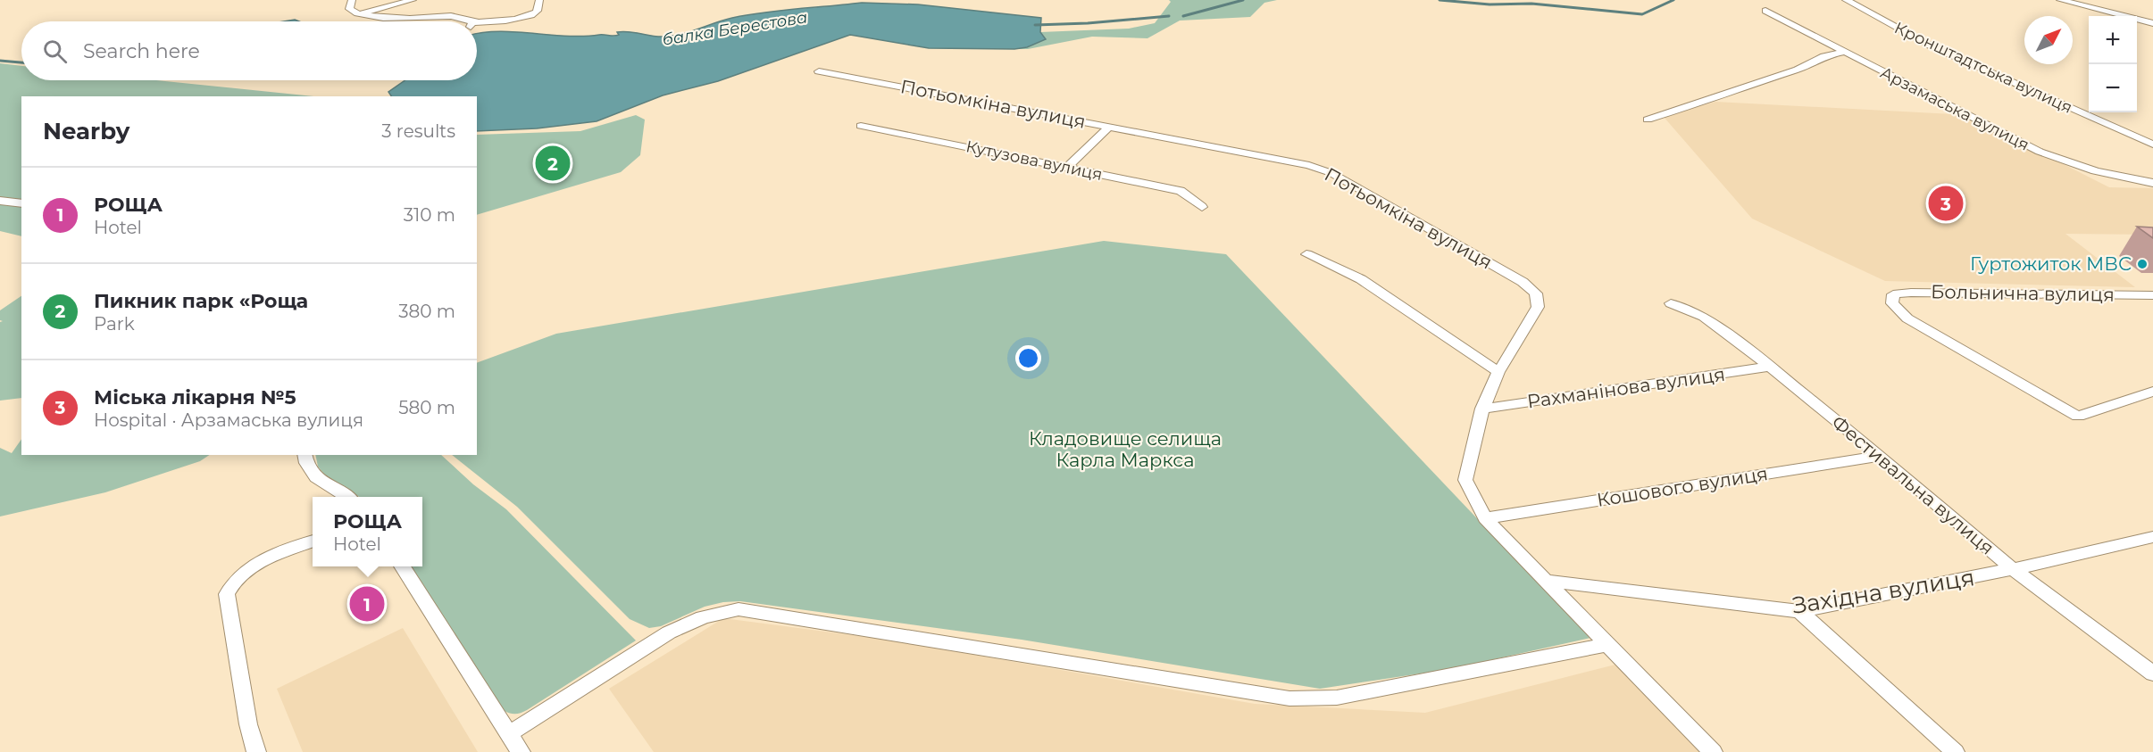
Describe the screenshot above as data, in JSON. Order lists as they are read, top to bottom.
{
  "streets": {
    "street": [
      "Кронштадтська вулиця",
      "Потьомкіна вулиця",
      "Арзамаська вулиця",
      "Кутузова вулиця",
      "Больнична вулиця",
      "Рахманінова вулиця",
      "Фестивальна вулиця",
      "Кошового вулиця",
      "Західна вулиця"
    ]
  },
  "crossings": [
    ["Потьомкіна вулиця", "Рахманінова вулиця"],
    ["Потьомкіна вулиця", "Кошового вулиця"],
    ["Потьомкіна вулиця", "Західна вулиця"],
    ["Рахманінова вулиця", "Фестивальна вулиця"],
    ["Фестивальна вулиця", "Кошового вулиця"],
    ["Фестивальна вулиця", "Західна вулиця"]
  ],
  "water": ["балка Берестова"],
  "parks": ["Кладовище селища Карла Маркса"],
  "places": ["Гуртожиток МВС"],
  "north": "top right",
  "page": {
    "map_buttons": ["+", "−"],
    "search": "Search here",
    "heading": ["Nearby", "3 results"],
    "pins": ["2", "3", "1"],
    "list": [
      {
        "mark": "1",
        "name": "РОЩА",
        "note": "Hotel",
        "value": "310 m"
      },
      {
        "mark": "2",
        "name": "Пикник парк «Роща",
        "note": "Park",
        "value": "380 m"
      },
      {
        "mark": "3",
        "name": "Міська лікарня №5",
        "note": "Hospital · Арзамаська вулиця",
        "value": "580 m"
      }
    ],
    "popup": ["РОЩА", "Hotel"]
  }
}
